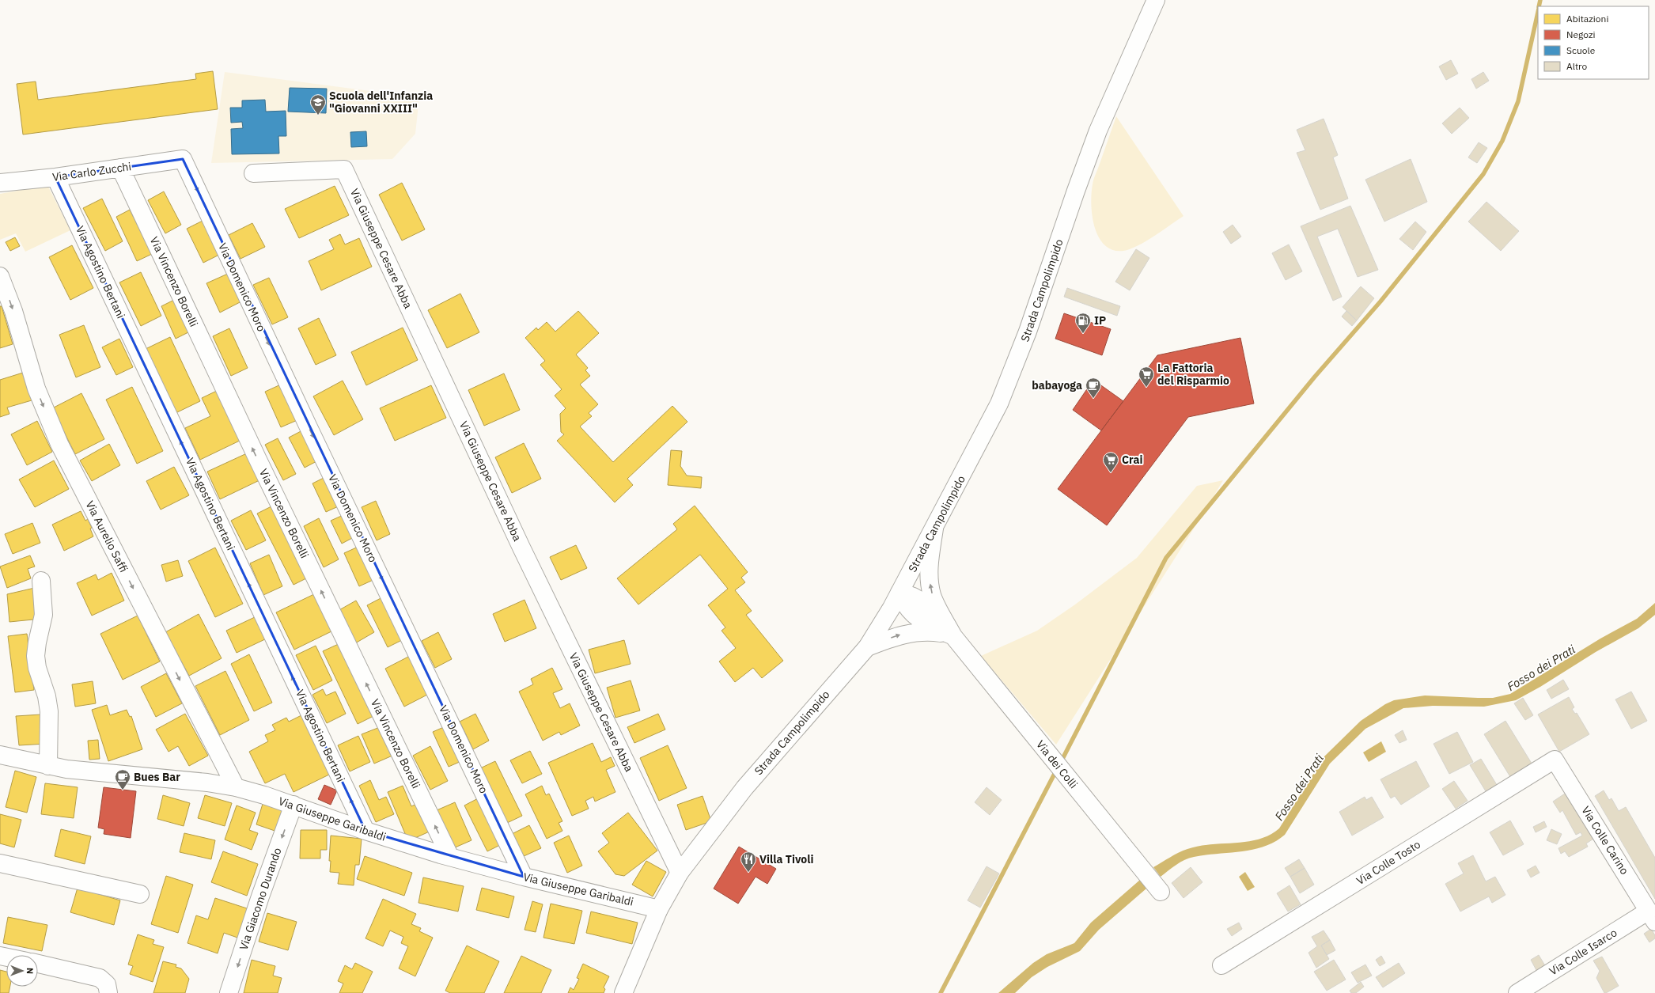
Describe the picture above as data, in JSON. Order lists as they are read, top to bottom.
{
  "streets": {
    "street": [
      "Via Carlo Zucchi",
      "Via Giuseppe Cesare Abba",
      "Via Agostino Bertani",
      "Via Vincenzo Borelli",
      "Via Domenico Moro",
      "Strada Campolimpido",
      "Via Aurelio Saffi",
      "Via dei Colli",
      "Via Giuseppe Garibaldi",
      "Via Colle Carino",
      "Via Colle Tosto",
      "Via Giacomo Durando",
      "Via Colle Isarco"
    ]
  },
  "crossings": [
    ["Via Carlo Zucchi", "Via Agostino Bertani"],
    ["Via Carlo Zucchi", "Via Vincenzo Borelli"],
    ["Via Carlo Zucchi", "Via Domenico Moro"],
    ["Via Giuseppe Cesare Abba", "Strada Campolimpido"],
    ["Via Agostino Bertani", "Via Giuseppe Garibaldi"],
    ["Via Vincenzo Borelli", "Via Giuseppe Garibaldi"],
    ["Via Domenico Moro", "Via Giuseppe Garibaldi"],
    ["Strada Campolimpido", "Via dei Colli"],
    ["Strada Campolimpido", "Via Giuseppe Garibaldi"],
    ["Via Aurelio Saffi", "Via Giuseppe Garibaldi"],
    ["Via Giuseppe Garibaldi", "Via Giacomo Durando"],
    ["Via Colle Carino", "Via Colle Tosto"],
    ["Via Colle Carino", "Via Colle Isarco"]
  ],
  "one_way": [
    "Via Agostino Bertani",
    "Via Vincenzo Borelli",
    "Via Domenico Moro",
    "Via Giacomo Durando"
  ],
  "water": ["Fosso dei Prati"],
  "places": {
    "school or university": ["Scuola dell'Infanzia \"Giovanni XXIII\""],
    "fuel station": ["IP"],
    "supermarket": ["La Fattoria del Risparmio", "Crai"],
    "cafe": ["babayoga", "Bues Bar"],
    "restaurant": ["Villa Tivoli"]
  },
  "legend": [
    "Abitazioni",
    "Negozi",
    "Scuole",
    "Altro"
  ],
  "north": "right"
}
